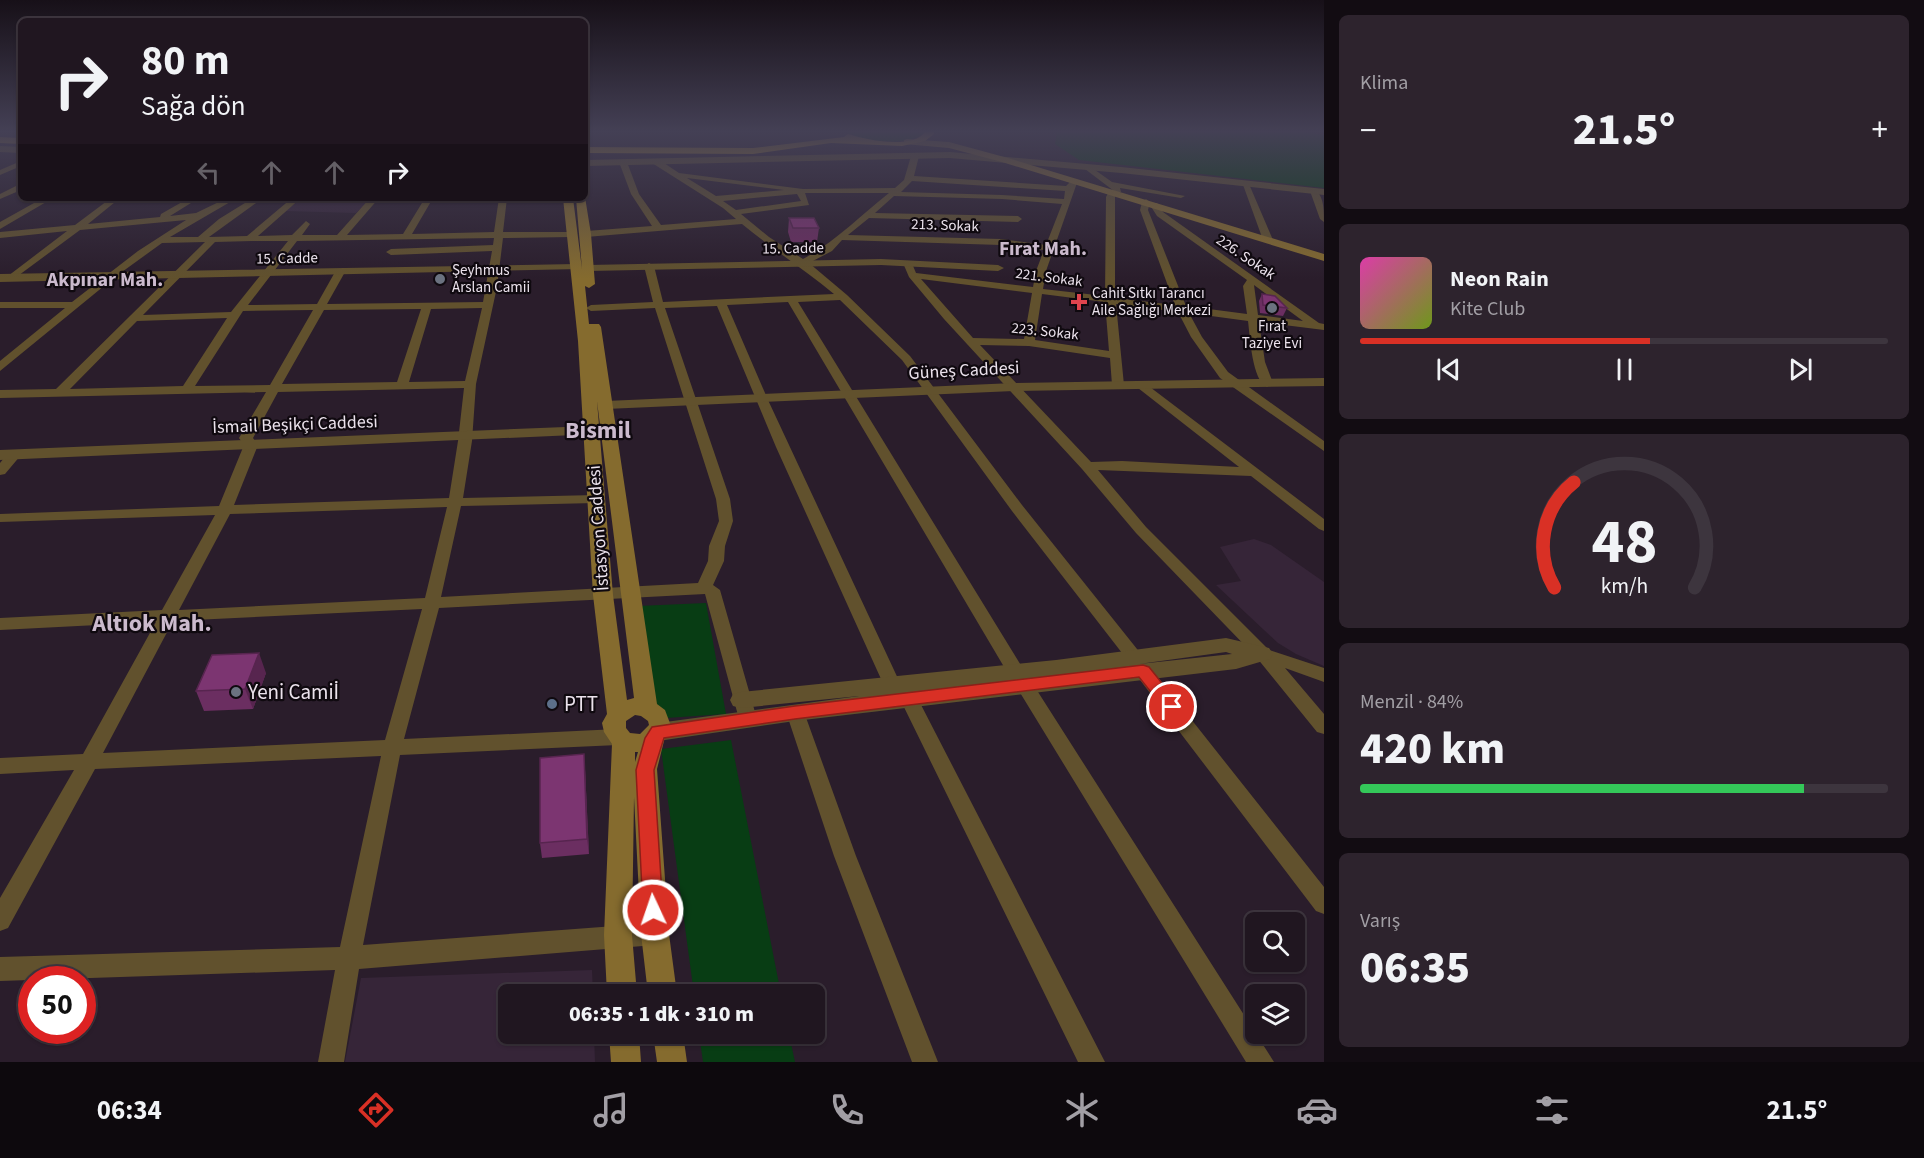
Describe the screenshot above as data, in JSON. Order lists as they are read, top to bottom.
{
  "streets": {
    "main road": ["İstasyon Caddesi"],
    "street": [
      "213. Sokak",
      "15. Cadde",
      "226. Sokak",
      "221. Sokak",
      "223. Sokak",
      "Güneş Caddesi",
      "İsmail Beşikçi Caddesi"
    ]
  },
  "crossings": [
    ["15. Cadde", "İstasyon Caddesi"],
    ["226. Sokak", "221. Sokak"],
    ["Güneş Caddesi", "İstasyon Caddesi"],
    ["İsmail Beşikçi Caddesi", "İstasyon Caddesi"]
  ],
  "districts": [
    "Fırat Mah.",
    "Akpınar Mah.",
    "Bismil",
    "Altıok Mah."
  ],
  "places": {
    "other": [
      "Şeyhmus Arslan Camii",
      "Fırat Taziye Evi",
      "Yeni Camiİ",
      "PTT"
    ],
    "health": ["Cahit Sıtkı Tarancı Aile Sağlığı Merkezi"]
  },
  "page": {
    "tile": [
      "Klima",
      ["Menzil · 84%", "420 km"],
      ["Varış", "06:35"]
    ],
    "turn": ["80 m", "Sağa dön"],
    "heat": ["−", "21.5°", "+"],
    "song": ["Neon Rain", "Kite Club"],
    "limit": "50",
    "trip": "06:35 · 1 dk · 310 m",
    "tabs": ["06:34", "21.5°"],
    "gauge": ["48", "km/h"]
  }
}
